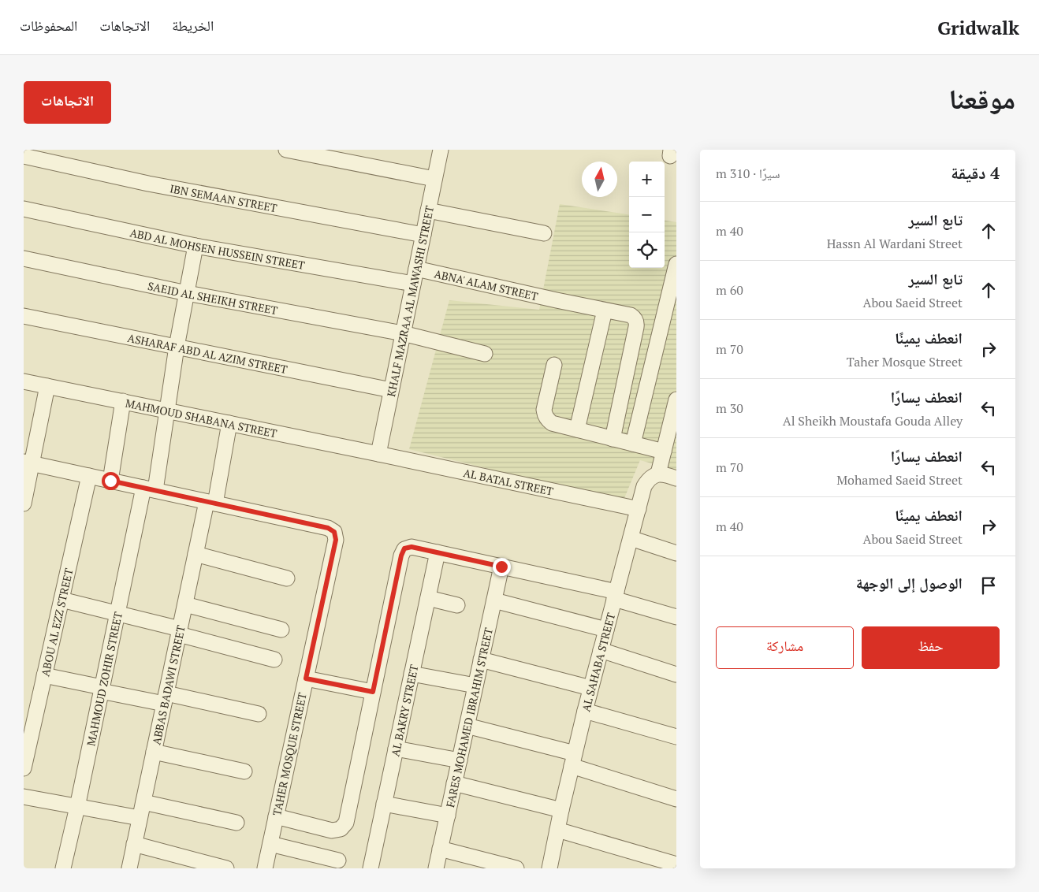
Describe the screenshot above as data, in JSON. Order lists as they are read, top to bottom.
{
  "streets": {
    "street": [
      "IBN SEMAAN STREET",
      "ABD AL MOHSEN HUSSEIN STREET",
      "ABNA' ALAM STREET",
      "SAEID AL SHEIKH STREET",
      "KHALF MAZRAA AL MAWASHI STREET",
      "ASHARAF ABD AL AZIM STREET",
      "MAHMOUD SHABANA STREET",
      "AL BATAL STREET",
      "ABOU AL EZZ STREET",
      "AL SAHABA STREET",
      "MAHMOUD ZOHIR STREET",
      "ABBAS BADAWI STREET",
      "AL BAKRY STREET",
      "FARES MOHAMED IBRAHIM STREET",
      "TAHER MOSQUE STREET"
    ]
  },
  "crossings": [
    ["IBN SEMAAN STREET", "KHALF MAZRAA AL MAWASHI STREET"],
    ["ABD AL MOHSEN HUSSEIN STREET", "KHALF MAZRAA AL MAWASHI STREET"],
    ["ABD AL MOHSEN HUSSEIN STREET", "MAHMOUD ZOHIR STREET"],
    ["ABNA' ALAM STREET", "KHALF MAZRAA AL MAWASHI STREET"],
    ["SAEID AL SHEIKH STREET", "KHALF MAZRAA AL MAWASHI STREET"],
    ["SAEID AL SHEIKH STREET", "MAHMOUD ZOHIR STREET"],
    ["KHALF MAZRAA AL MAWASHI STREET", "ASHARAF ABD AL AZIM STREET"],
    ["KHALF MAZRAA AL MAWASHI STREET", "MAHMOUD SHABANA STREET"],
    ["KHALF MAZRAA AL MAWASHI STREET", "AL BATAL STREET"],
    ["ASHARAF ABD AL AZIM STREET", "MAHMOUD ZOHIR STREET"],
    ["MAHMOUD SHABANA STREET", "AL BATAL STREET"],
    ["MAHMOUD SHABANA STREET", "MAHMOUD ZOHIR STREET"],
    ["MAHMOUD SHABANA STREET", "ABBAS BADAWI STREET"],
    ["AL BATAL STREET", "AL SAHABA STREET"],
    ["ABBAS BADAWI STREET", "TAHER MOSQUE STREET"]
  ],
  "north": "top",
  "page": {
    "header": "Gridwalk",
    "nav": ["الخريطة", "الاتجاهات", "المحفوظات"],
    "title": "موقعنا",
    "buttons": [
      "الاتجاهات",
      ["حفظ", "مشاركة"]
    ],
    "heading": ["4 دقيقة", "سيرًا · 310 m"],
    "map_buttons": ["+", "−"],
    "list": [
      ["تابع السير", "Hassn Al Wardani Street", "40 m"],
      ["تابع السير", "Abou Saeid Street", "60 m"],
      ["انعطف يمينًا", "Taher Mosque Street", "70 m"],
      ["انعطف يسارًا", "Al Sheikh Moustafa Gouda Alley", "30 m"],
      ["انعطف يسارًا", "Mohamed Saeid Street", "70 m"],
      ["انعطف يمينًا", "Abou Saeid Street", "40 m"],
      "الوصول إلى الوجهة"
    ]
  }
}
